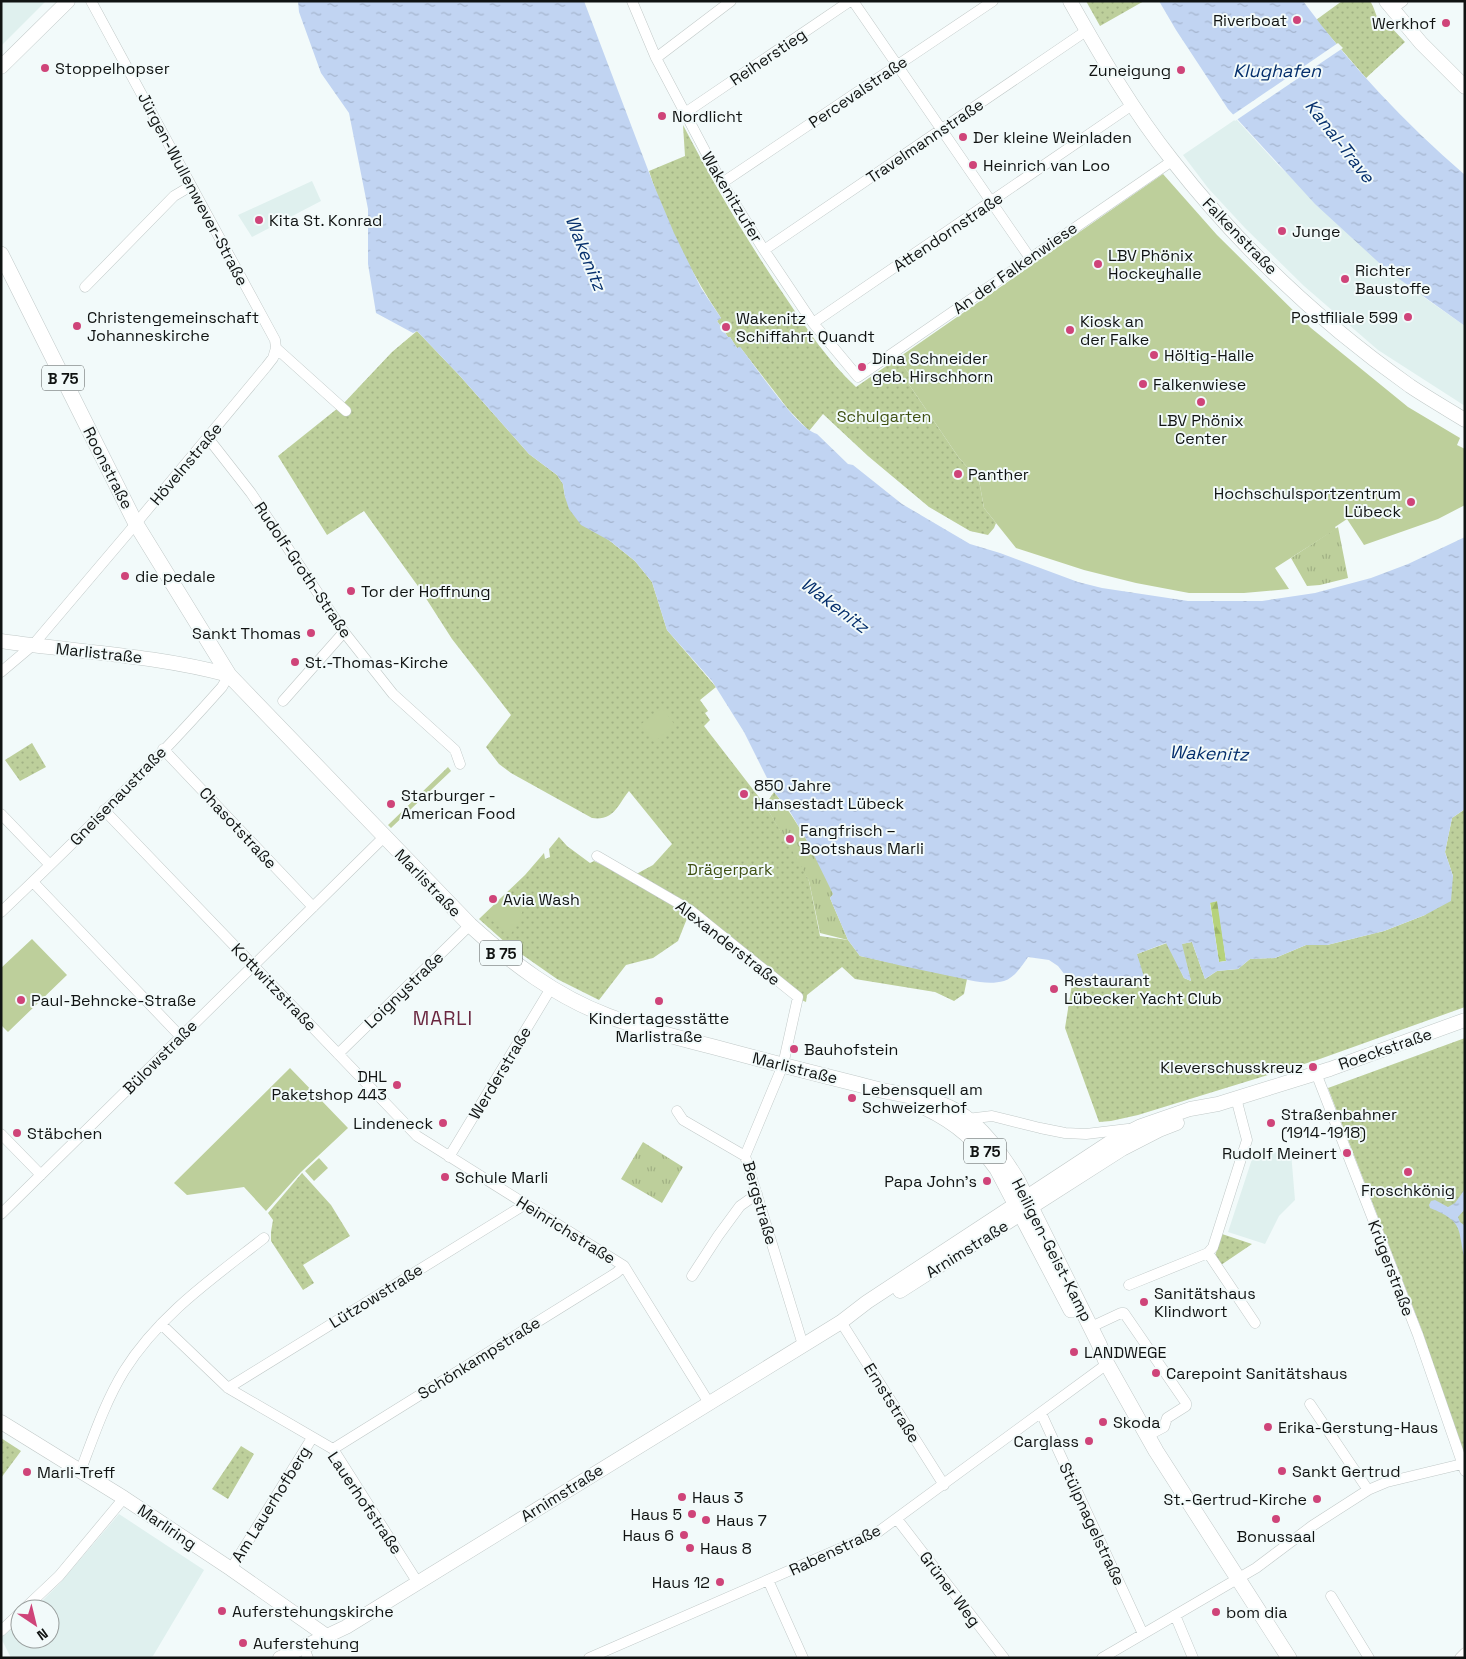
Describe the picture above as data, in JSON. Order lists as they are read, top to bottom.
{
  "streets": {
    "main road": [
      "Falkenstraße",
      "B 75",
      "Roonstraße",
      "Marlistraße",
      "Roeckstraße",
      "Arnimstraße",
      "Heiligen-Geist-Kamp",
      "Marliring"
    ],
    "street": [
      "Reiherstieg",
      "Percevalstraße",
      "Travelmannstraße",
      "Jürgen-Wullenwever-Straße",
      "Wakenitzufer",
      "Attendornstraße",
      "An der Falkenwiese",
      "Hövelnstraße",
      "Rudolf-Groth-Straße",
      "Gneisenaustraße",
      "Chasotstraße",
      "Alexanderstraße",
      "Kottwitzstraße",
      "Loignystraße",
      "Bülowstraße",
      "Werderstraße",
      "Bergstraße",
      "Heinrichstraße",
      "Krügerstraße",
      "Lützowstraße",
      "Schönkampstraße",
      "Ernststraße",
      "Lauerhofstraße",
      "Am Lauerhofberg",
      "Stülpnagelstraße",
      "Rabenstraße",
      "Grüner Weg"
    ]
  },
  "crossings": [
    ["Reiherstieg", "Wakenitzufer"],
    ["Percevalstraße", "Wakenitzufer"],
    ["Travelmannstraße", "Wakenitzufer"],
    ["Travelmannstraße", "Falkenstraße"],
    ["Jürgen-Wullenwever-Straße", "Hövelnstraße"],
    ["Wakenitzufer", "Attendornstraße"],
    ["Wakenitzufer", "An der Falkenwiese"],
    ["Attendornstraße", "Falkenstraße"],
    ["Falkenstraße", "An der Falkenwiese"],
    ["Hövelnstraße", "Roonstraße"],
    ["Hövelnstraße", "Rudolf-Groth-Straße"],
    ["Hövelnstraße", "Marlistraße"],
    ["Roonstraße", "Marlistraße"],
    ["Roonstraße", "Gneisenaustraße"],
    ["Marlistraße", "Gneisenaustraße"],
    ["Marlistraße", "Alexanderstraße"],
    ["Marlistraße", "Loignystraße"],
    ["Marlistraße", "Bülowstraße"],
    ["Marlistraße", "Werderstraße"],
    ["Marlistraße", "Bergstraße"],
    ["Marlistraße", "Heiligen-Geist-Kamp"],
    ["Gneisenaustraße", "Chasotstraße"],
    ["Gneisenaustraße", "Kottwitzstraße"],
    ["Chasotstraße", "Bülowstraße"],
    ["Alexanderstraße", "Bergstraße"],
    ["Kottwitzstraße", "Loignystraße"],
    ["Kottwitzstraße", "Bülowstraße"],
    ["Kottwitzstraße", "Werderstraße"],
    ["Kottwitzstraße", "Heinrichstraße"],
    ["Roeckstraße", "Arnimstraße"],
    ["Roeckstraße", "Krügerstraße"],
    ["Werderstraße", "Heinrichstraße"],
    ["Bergstraße", "Arnimstraße"],
    ["Heinrichstraße", "Arnimstraße"],
    ["Heinrichstraße", "Lützowstraße"],
    ["Heinrichstraße", "Schönkampstraße"],
    ["Arnimstraße", "Heiligen-Geist-Kamp"],
    ["Arnimstraße", "Ernststraße"],
    ["Arnimstraße", "Lauerhofstraße"],
    ["Arnimstraße", "Marliring"],
    ["Heiligen-Geist-Kamp", "Rabenstraße"],
    ["Lützowstraße", "Lauerhofstraße"],
    ["Schönkampstraße", "Lauerhofstraße"],
    ["Ernststraße", "Rabenstraße"],
    ["Lauerhofstraße", "Am Lauerhofberg"],
    ["Am Lauerhofberg", "Marliring"],
    ["Stülpnagelstraße", "Rabenstraße"],
    ["Rabenstraße", "Grüner Weg"]
  ],
  "districts": ["MARLI"],
  "water": ["Klughafen", "Kanal-Trave", "Wakenitz"],
  "parks": ["Schulgarten", "Drägerpark"],
  "places": [
    "Riverboat",
    "Werkhof",
    "Stoppelhopser",
    "Zuneigung",
    "Nordlicht",
    "Der kleine Weinladen",
    "Heinrich van Loo",
    "Kita St. Konrad",
    "Junge",
    "LBV Phönix Hockeyhalle",
    "Richter Baustoffe",
    "Postfiliale 599",
    "Christengemeinschaft Johanneskirche",
    "Wakenitz Schiffahrt Quandt",
    "Kiosk an der Falke",
    "Höltig-Halle",
    "Dina Schneider geb. Hirschhorn",
    "Falkenwiese",
    "LBV Phönix Center",
    "Panther",
    "Hochschulsportzentrum Lübeck",
    "die pedale",
    "Tor der Hoffnung",
    "Sankt Thomas",
    "St.-Thomas-Kirche",
    "850 Jahre Hansestadt Lübeck",
    "Starburger - American Food",
    "Fangfrisch – Bootshaus Marli",
    "Avia Wash",
    "Restaurant Lübecker Yacht Club",
    "Paul-Behncke-Straße",
    "Kindertagesstätte Marlistraße",
    "Bauhofstein",
    "Kleverschusskreuz",
    "DHL Paketshop 443",
    "Lebensquell am Schweizerhof",
    "Lindeneck",
    "Straßenbahner (1914-1918)",
    "Stäbchen",
    "Rudolf Meinert",
    "Froschkönig",
    "Schule Marli",
    "Papa John's",
    "Sanitätshaus Klindwort",
    "LANDWEGE",
    "Carepoint Sanitätshaus",
    "Skoda",
    "Erika-Gerstung-Haus",
    "Carglass",
    "Sankt Gertrud",
    "Marli-Treff",
    "Haus 3",
    "St.-Gertrud-Kirche",
    "Haus 5",
    "Bonussaal",
    "Haus 7",
    "Haus 6",
    "Haus 8",
    "Haus 12",
    "Auferstehungskirche",
    "bom dia",
    "Auferstehung"
  ],
  "north": "bottom right"
}
